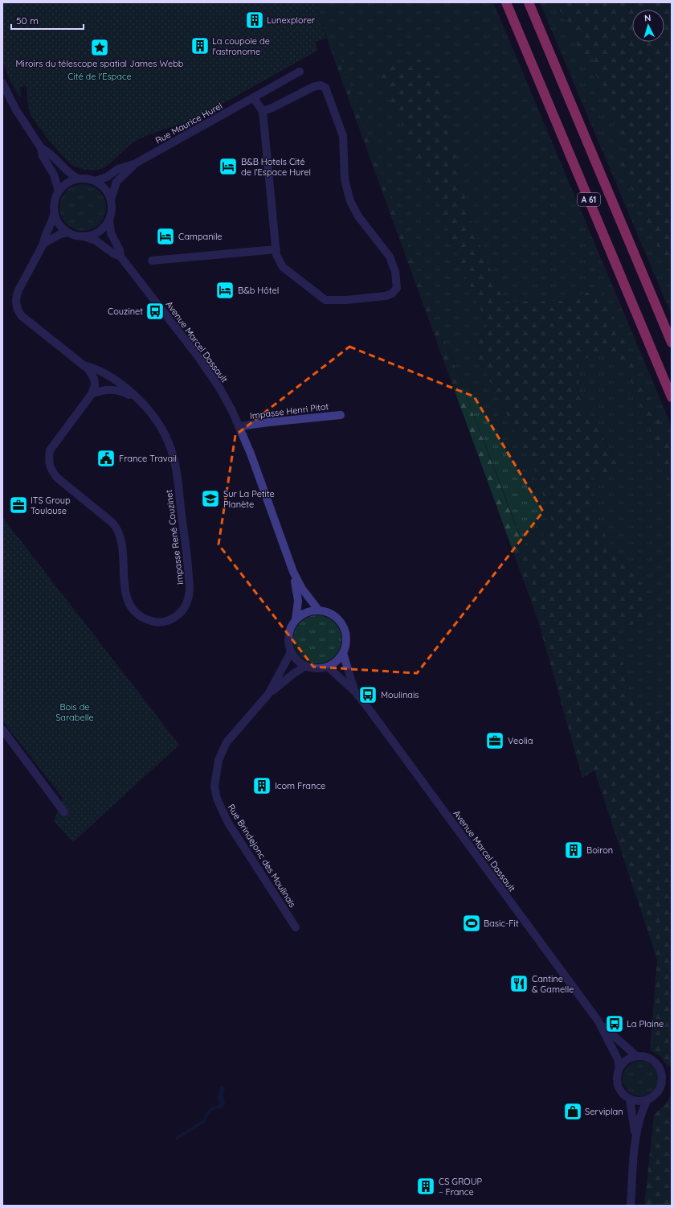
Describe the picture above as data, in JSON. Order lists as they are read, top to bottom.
{
  "streets": {
    "highway": ["A 61"],
    "street": [
      "Rue Maurice Hurel",
      "Avenue Marcel Dassault",
      "Impasse Henri Pitot",
      "Impasse René Couzinet",
      "Rue Brindejonc des Moulinais"
    ]
  },
  "crossings": [
    ["Rue Maurice Hurel", "Avenue Marcel Dassault"],
    ["Rue Maurice Hurel", "Impasse René Couzinet"],
    ["Avenue Marcel Dassault", "Impasse Henri Pitot"],
    ["Avenue Marcel Dassault", "Impasse René Couzinet"],
    ["Avenue Marcel Dassault", "Rue Brindejonc des Moulinais"]
  ],
  "parks": ["Cité de l'Espace", "Bois de Sarabelle"],
  "places": {
    "building": [
      "Lunexplorer",
      "La coupole de l'astronome",
      "Icom France",
      "Boiron",
      "CS GROUP – France"
    ],
    "place": ["Miroirs du télescope spatial James Webb"],
    "hotel": ["B&B Hotels Cité de l’Espace Hurel", "Campanile", "B&b Hôtel"],
    "bus stop": ["Couzinet", "Moulinais", "La Plaine"],
    "public building": ["France Travail"],
    "school or university": ["Sur La Petite Planète"],
    "office": ["ITS Group Toulouse", "Veolia"],
    "sports": ["Basic-Fit"],
    "restaurant": ["Cantine & Gamelle"],
    "shop": ["Serviplan"]
  },
  "scale_bar": "50 m",
  "north": "top"
}
